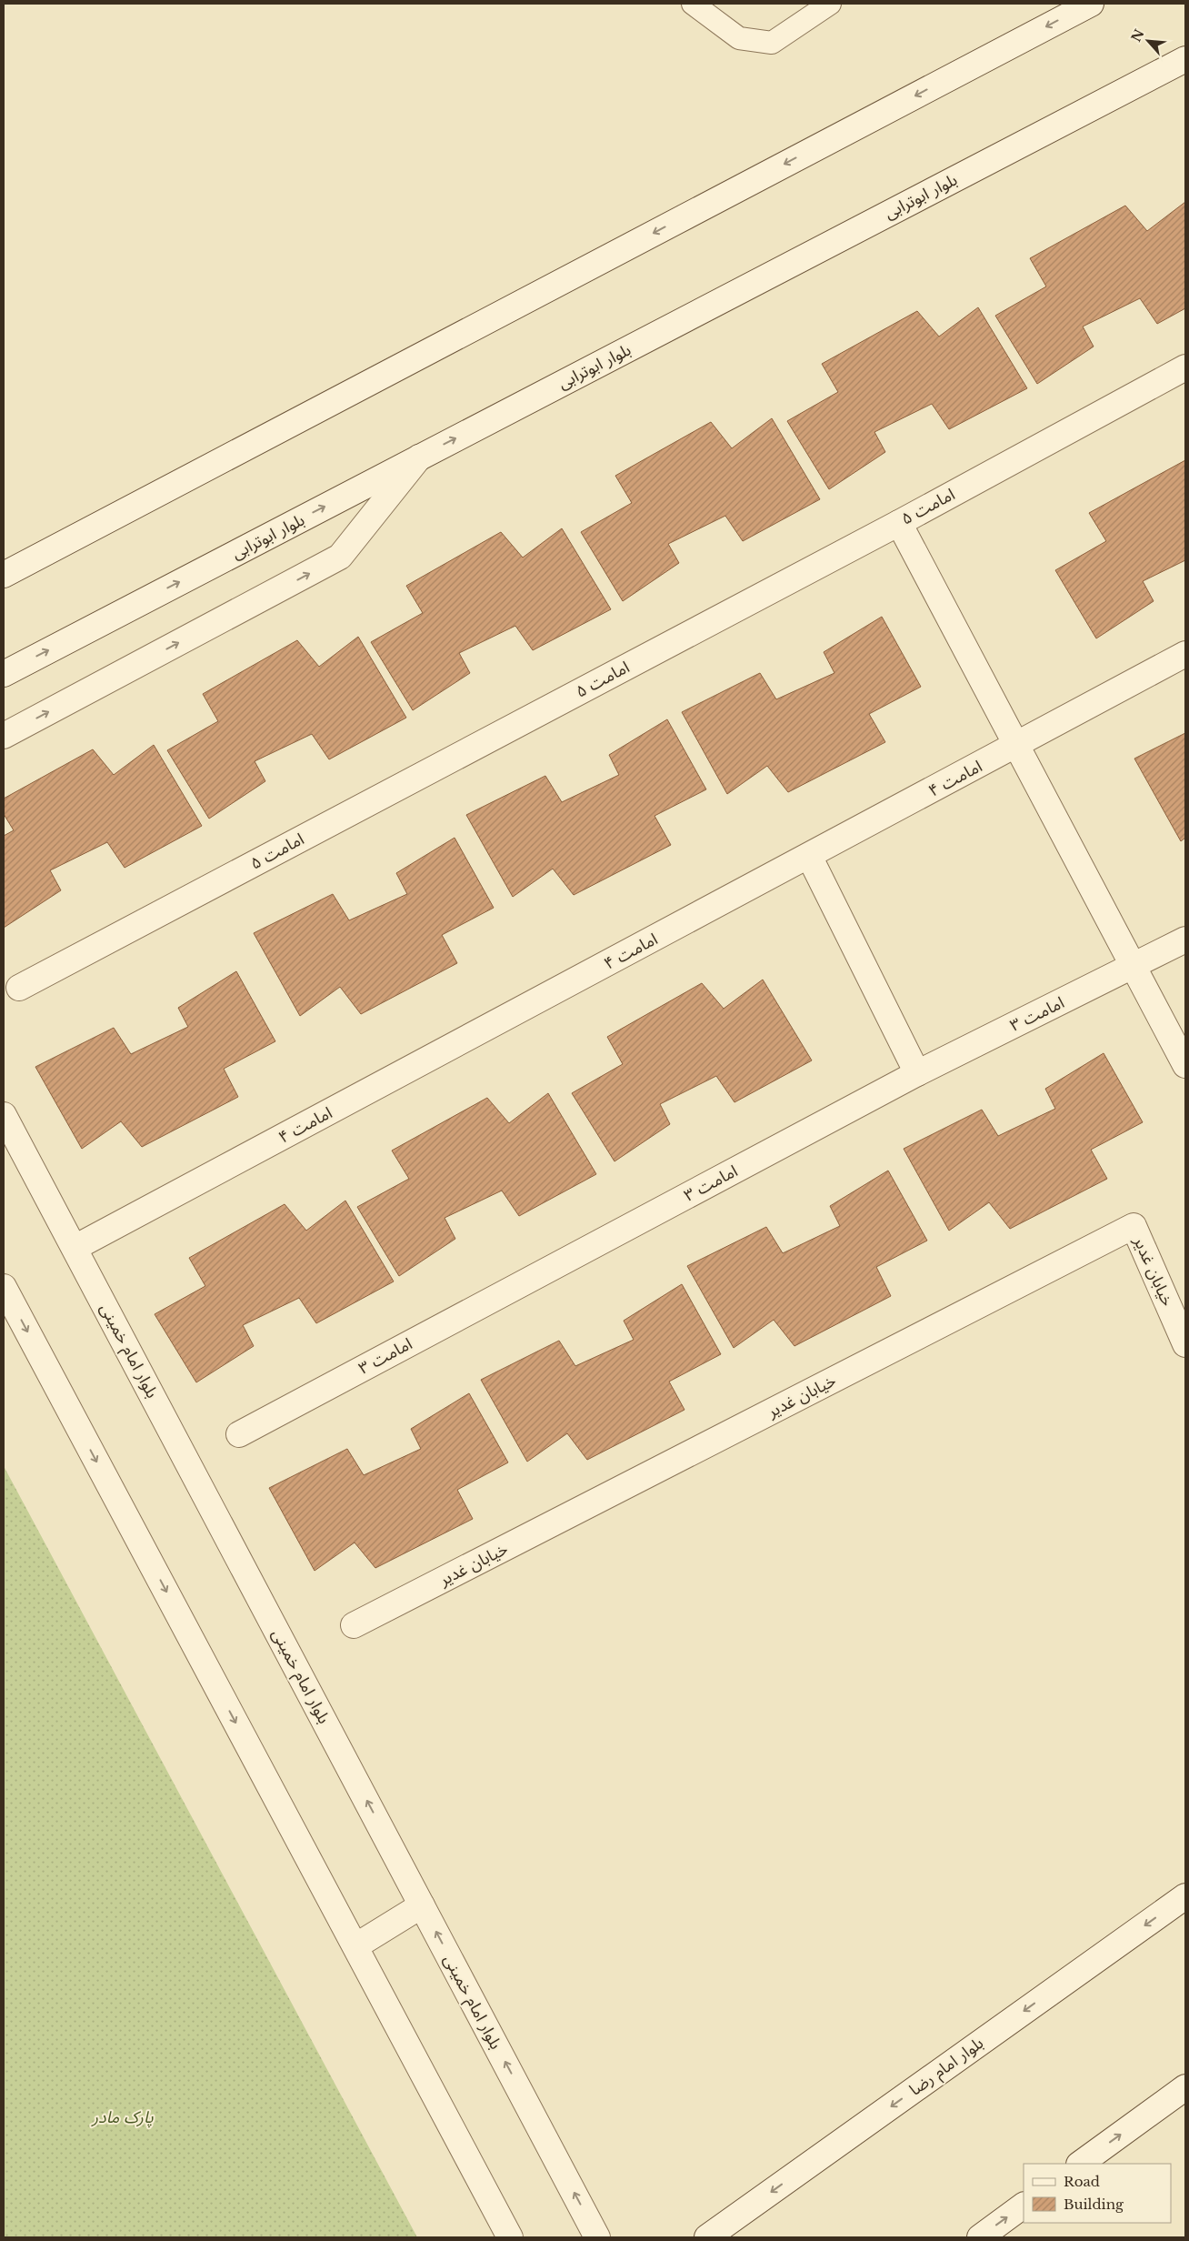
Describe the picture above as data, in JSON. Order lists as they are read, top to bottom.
{
  "streets": {
    "street": [
      "بلوار ابوترابی",
      "امامت ۵",
      "امامت ۴",
      "امامت ۳",
      "خیابان غدیر",
      "بلوار امام خمینی",
      "بلوار امام رضا"
    ]
  },
  "crossings": [
    ["امامت ۴", "بلوار امام خمینی"]
  ],
  "parks": ["پارک مادر"],
  "legend": ["Road", "Building"],
  "north": "top left"
}
